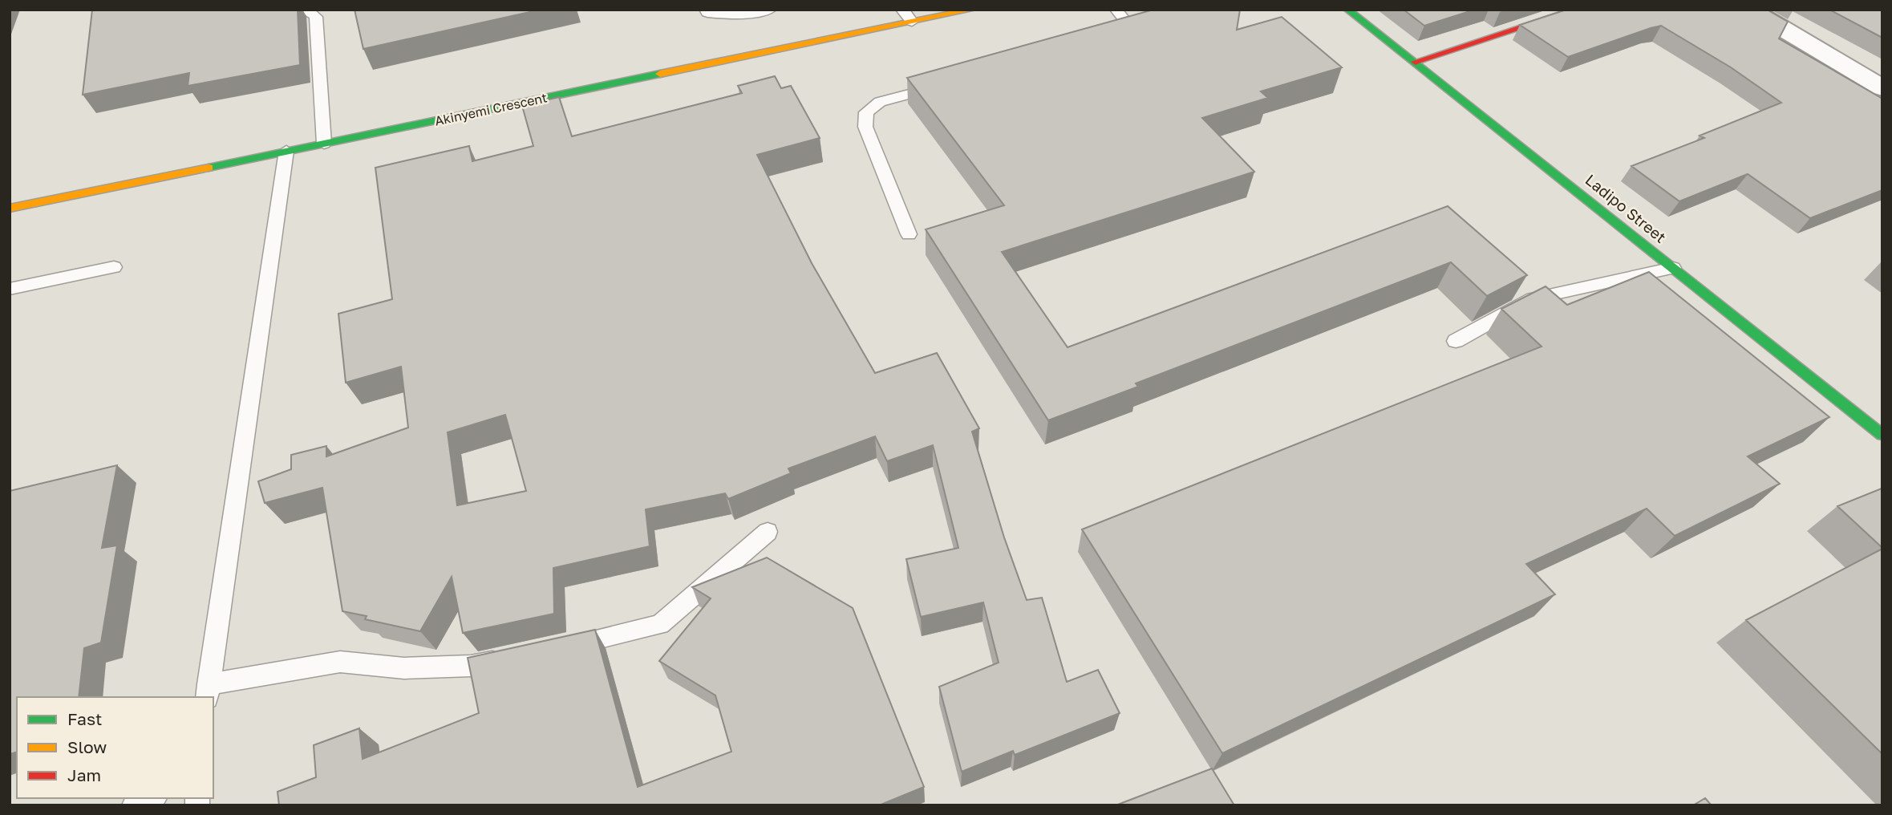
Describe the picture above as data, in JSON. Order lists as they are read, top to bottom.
{
  "streets": {
    "street": ["Akinyemi Crescent", "Ladipo Street"]
  },
  "legend": ["Fast", "Slow", "Jam"]
}
